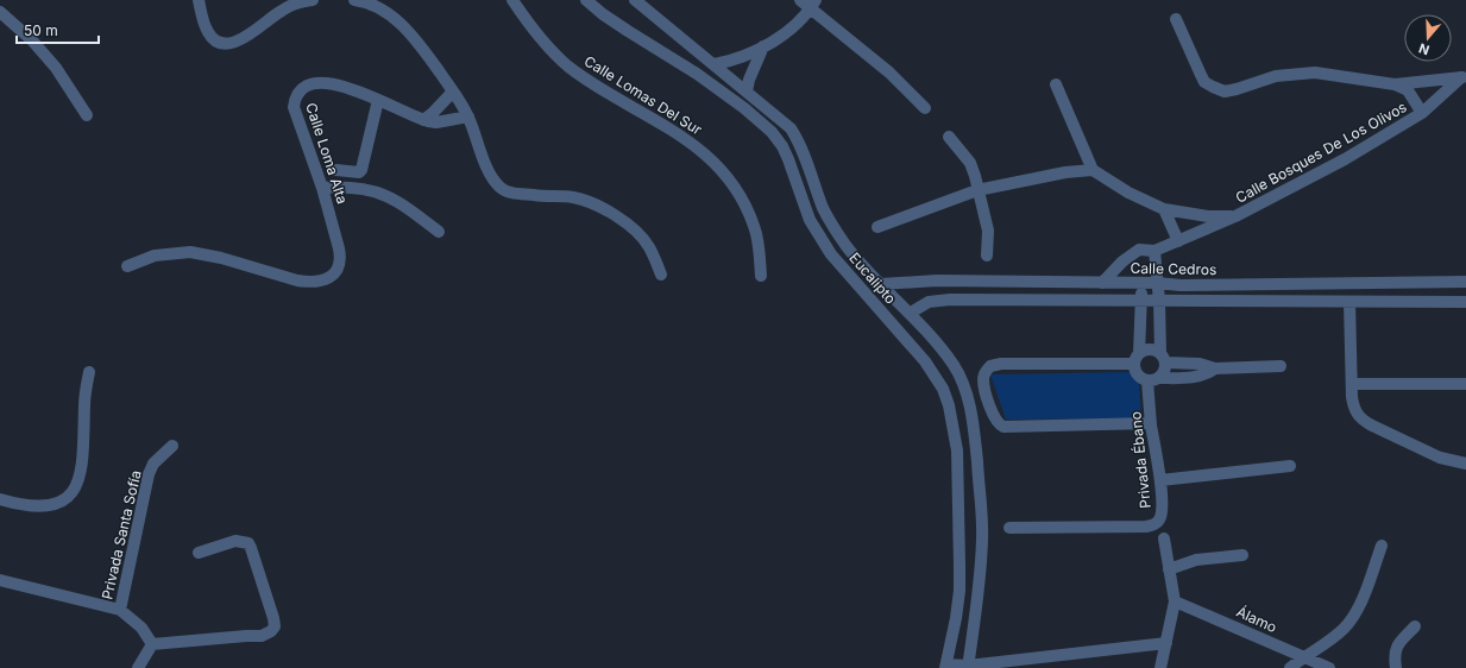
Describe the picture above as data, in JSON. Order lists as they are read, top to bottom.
{
  "streets": {
    "street": [
      "Calle Lomas Del Sur",
      "Calle Bosques De Los Olivos",
      "Calle Loma Alta",
      "Calle Cedros",
      "Eucalipto",
      "Privada Ébano",
      "Privada Santa Sofía",
      "Álamo"
    ]
  },
  "crossings": [
    ["Calle Bosques De Los Olivos", "Calle Cedros"],
    ["Calle Cedros", "Eucalipto"]
  ],
  "scale_bar": "50 m",
  "north": "bottom"
}
